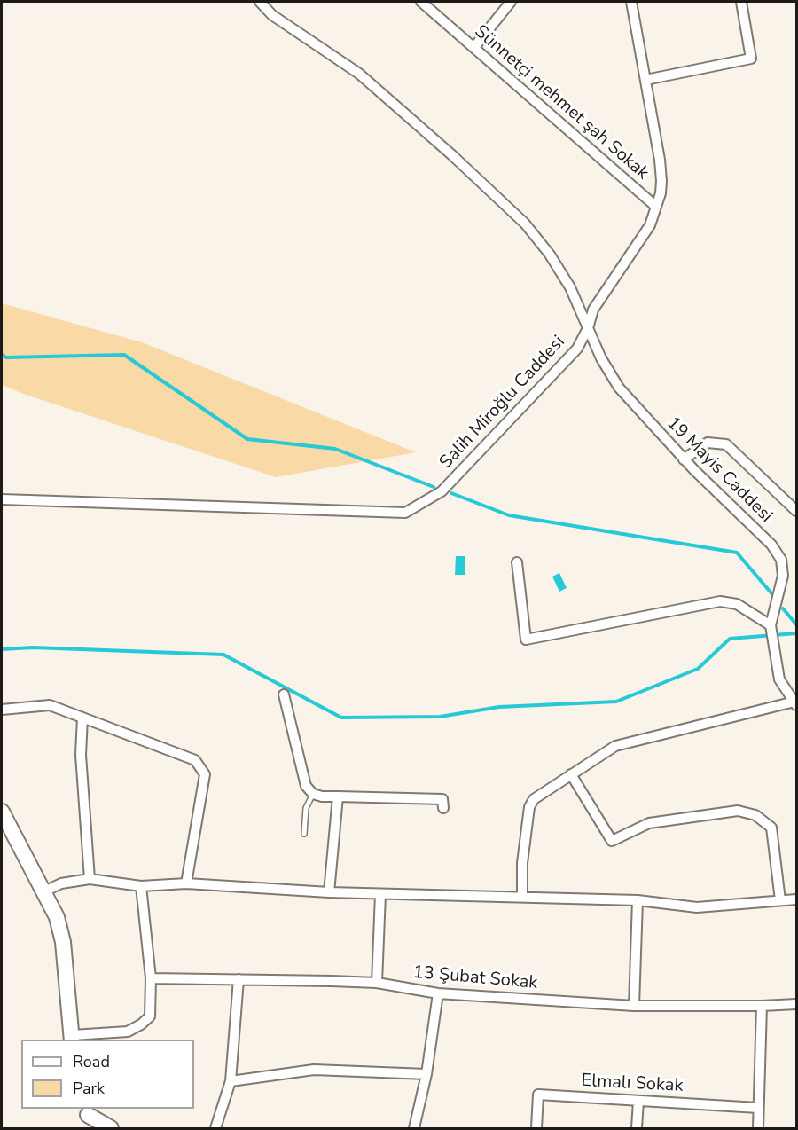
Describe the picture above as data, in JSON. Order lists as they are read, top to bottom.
{
  "streets": {
    "street": [
      "Sünnetçi mehmet şah Sokak",
      "Salih Miroğlu Caddesi",
      "19 Mayis Caddesi",
      "13 Şubat Sokak",
      "Elmalı Sokak"
    ]
  },
  "crossings": [
    ["Sünnetçi mehmet şah Sokak", "Salih Miroğlu Caddesi"],
    ["Salih Miroğlu Caddesi", "19 Mayis Caddesi"]
  ],
  "legend": ["Road", "Park"]
}
